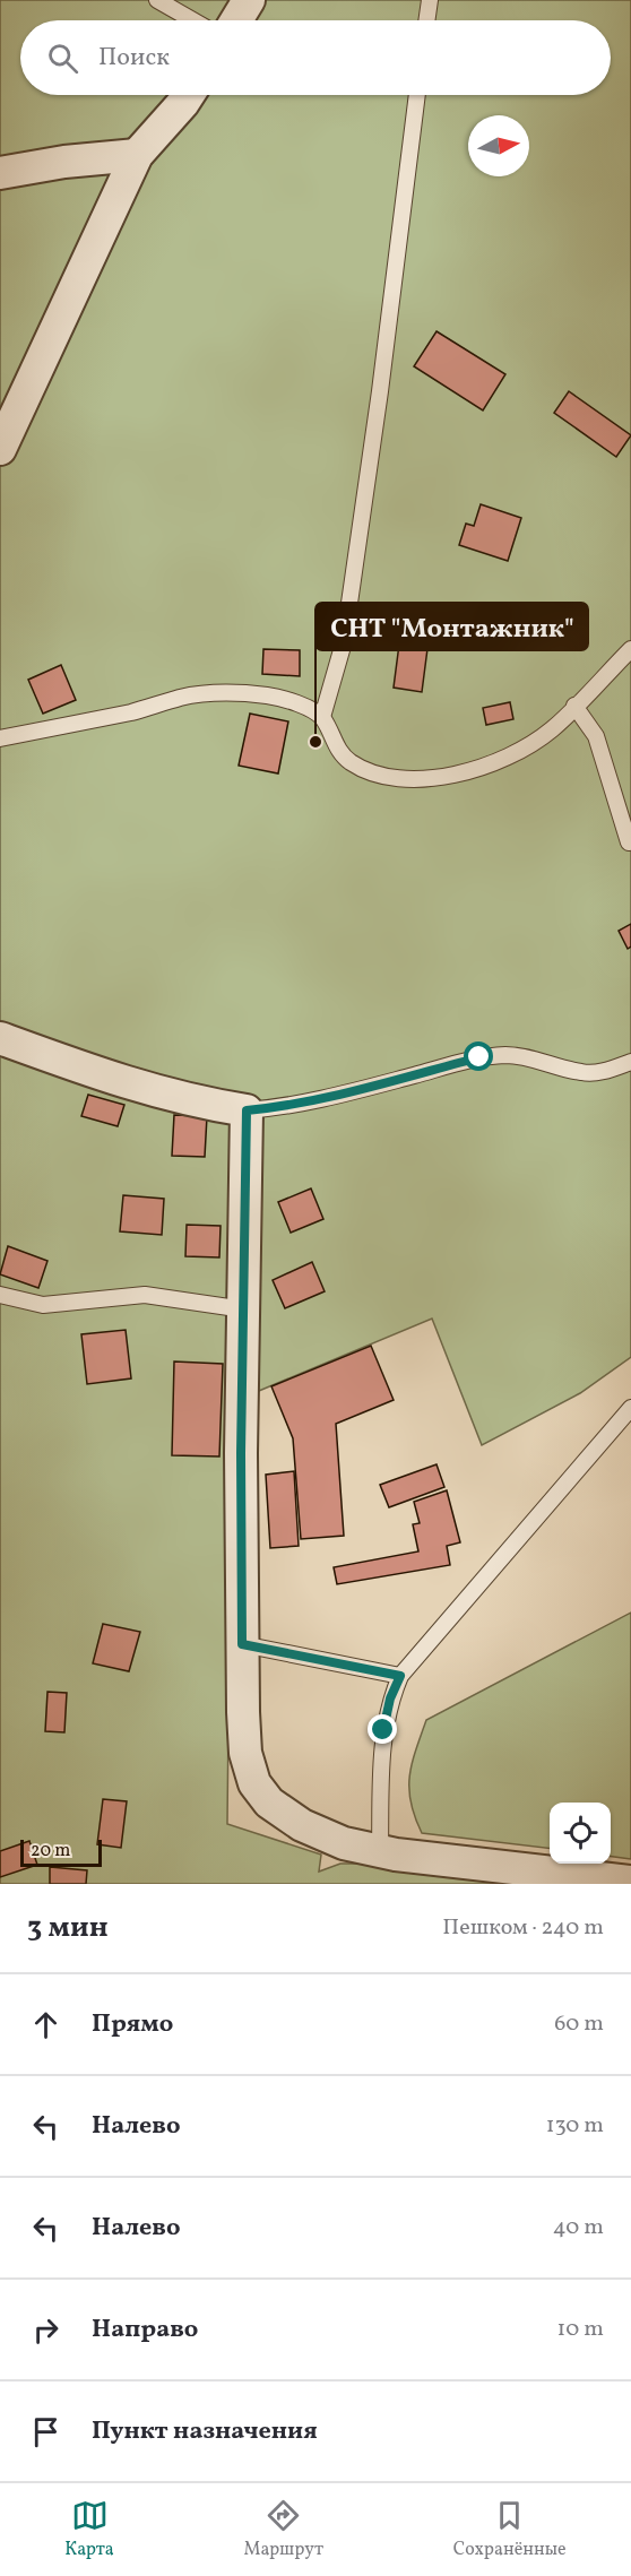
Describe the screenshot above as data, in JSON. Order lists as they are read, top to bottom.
{
  "places": ["СНТ \"Монтажник\""],
  "scale_bar": "20 m",
  "north": "right",
  "page": {
    "search": "Поиск",
    "scale": "20 m",
    "heading": ["3 мин", "Пешком · 240 m"],
    "list": [
      ["Прямо", "60 m"],
      ["Налево", "130 m"],
      ["Налево", "40 m"],
      ["Направо", "10 m"],
      "Пункт назначения"
    ],
    "nav": ["Карта", "Маршрут", "Сохранённые"]
  }
}
